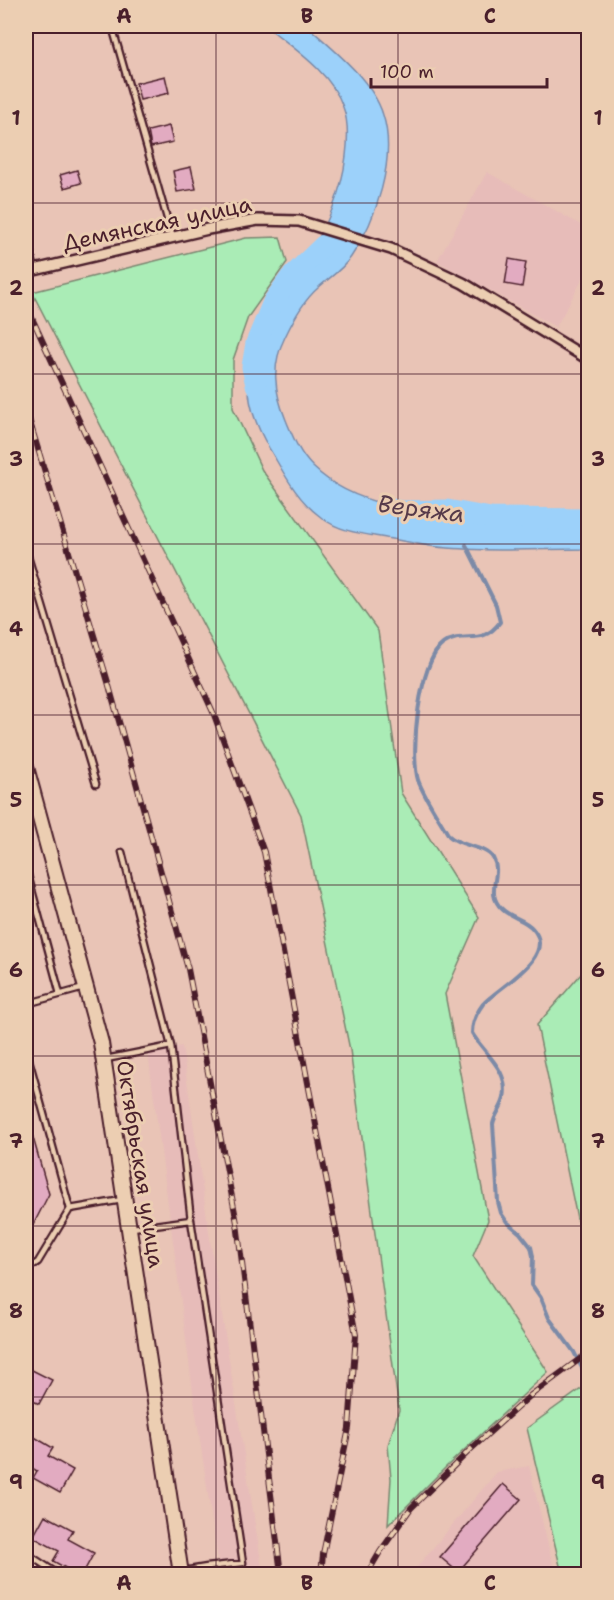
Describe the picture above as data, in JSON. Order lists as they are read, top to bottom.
{
  "streets": {
    "main road": ["Октябрьская улица"],
    "street": ["Демянская улица"]
  },
  "water": ["Веряжа"],
  "scale_bar": "100 m",
  "grid": {
    "columns": ["A", "B", "C"],
    "rows": [
      "1",
      "2",
      "3",
      "4",
      "5",
      "6",
      "7",
      "8",
      "9"
    ]
  }
}
